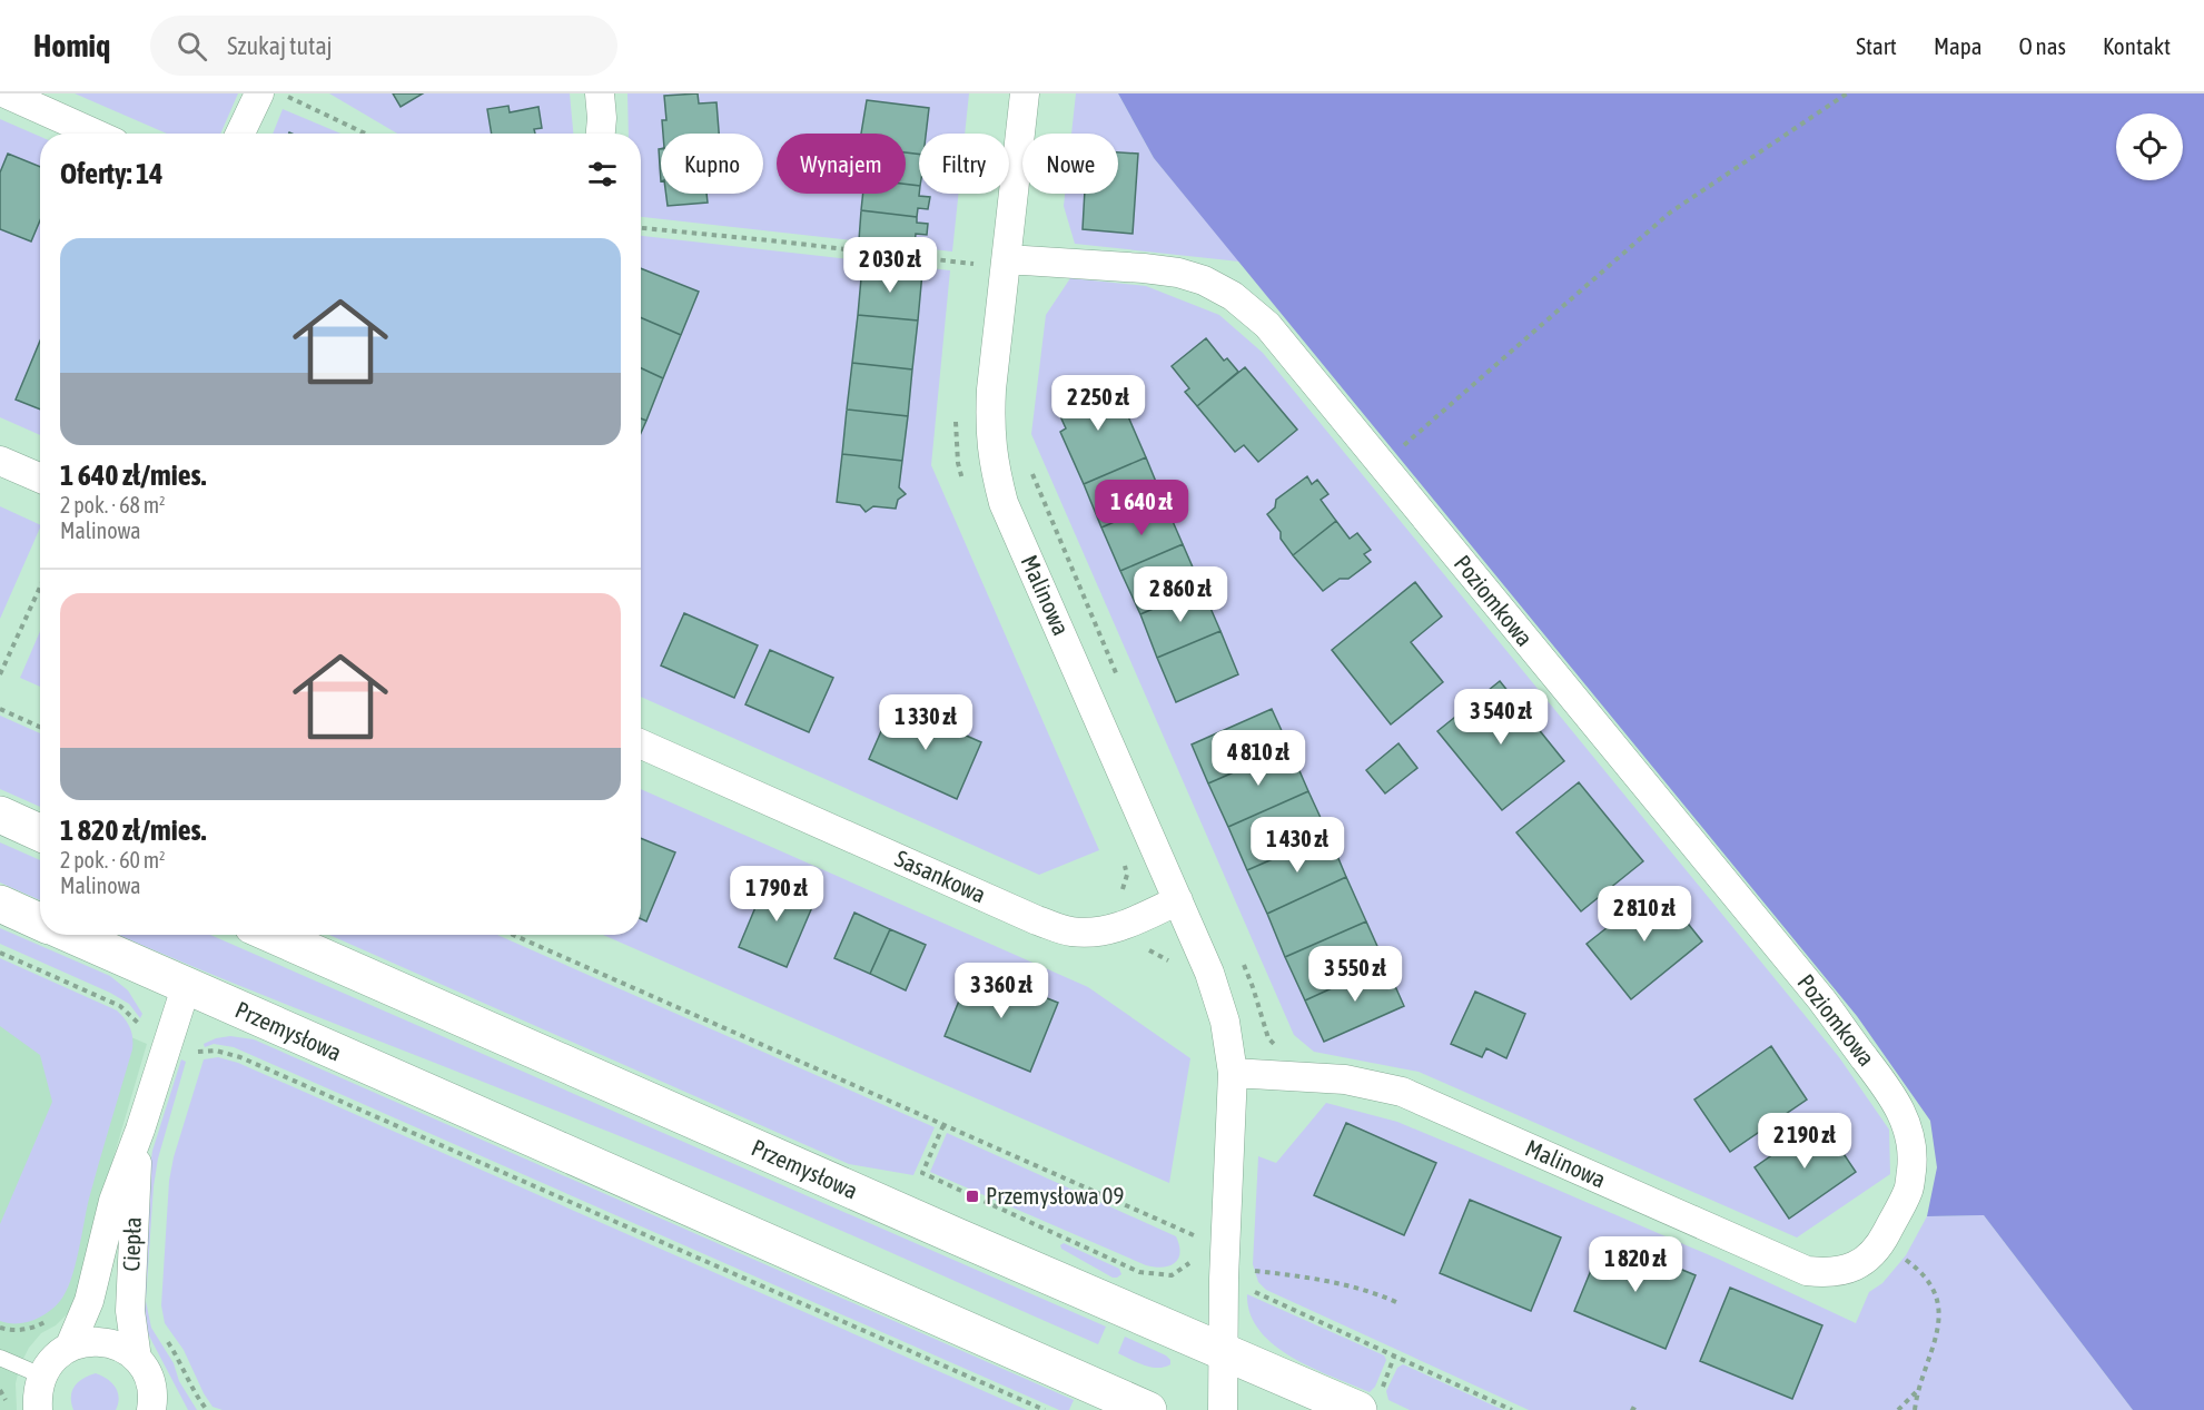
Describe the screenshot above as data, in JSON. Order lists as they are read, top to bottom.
{
  "streets": {
    "main road": ["Przemysłowa"],
    "street": [
      "Malinowa",
      "Poziomkowa",
      "Sasankowa",
      "Ciepła"
    ]
  },
  "crossings": [
    ["Malinowa", "Poziomkowa"],
    ["Malinowa", "Sasankowa"],
    ["Malinowa", "Przemysłowa"],
    ["Przemysłowa", "Ciepła"]
  ],
  "places": {
    "transit": ["Przemysłowa 09"]
  },
  "page": {
    "header": "Homiq",
    "search": "Szukaj tutaj",
    "nav": [
      "Start",
      "Mapa",
      "O nas",
      "Kontakt"
    ],
    "chip": [
      "Kupno",
      "Wynajem",
      "Filtry",
      "Nowe"
    ],
    "heading": "Oferty: 14",
    "list": [
      {
        "name": "1 640 zł/mies.",
        "note": "2 pok. · 68 m² · Malinowa"
      },
      {
        "name": "1 820 zł/mies.",
        "note": "2 pok. · 60 m² · Malinowa"
      }
    ],
    "price": [
      "2 030 zł",
      "2 250 zł",
      "1 640 zł",
      "2 860 zł",
      "3 540 zł",
      "1 330 zł",
      "4 810 zł",
      "1 430 zł",
      "1 790 zł",
      "2 810 zł",
      "3 550 zł",
      "3 360 zł",
      "2 190 zł",
      "1 820 zł"
    ]
  }
}
